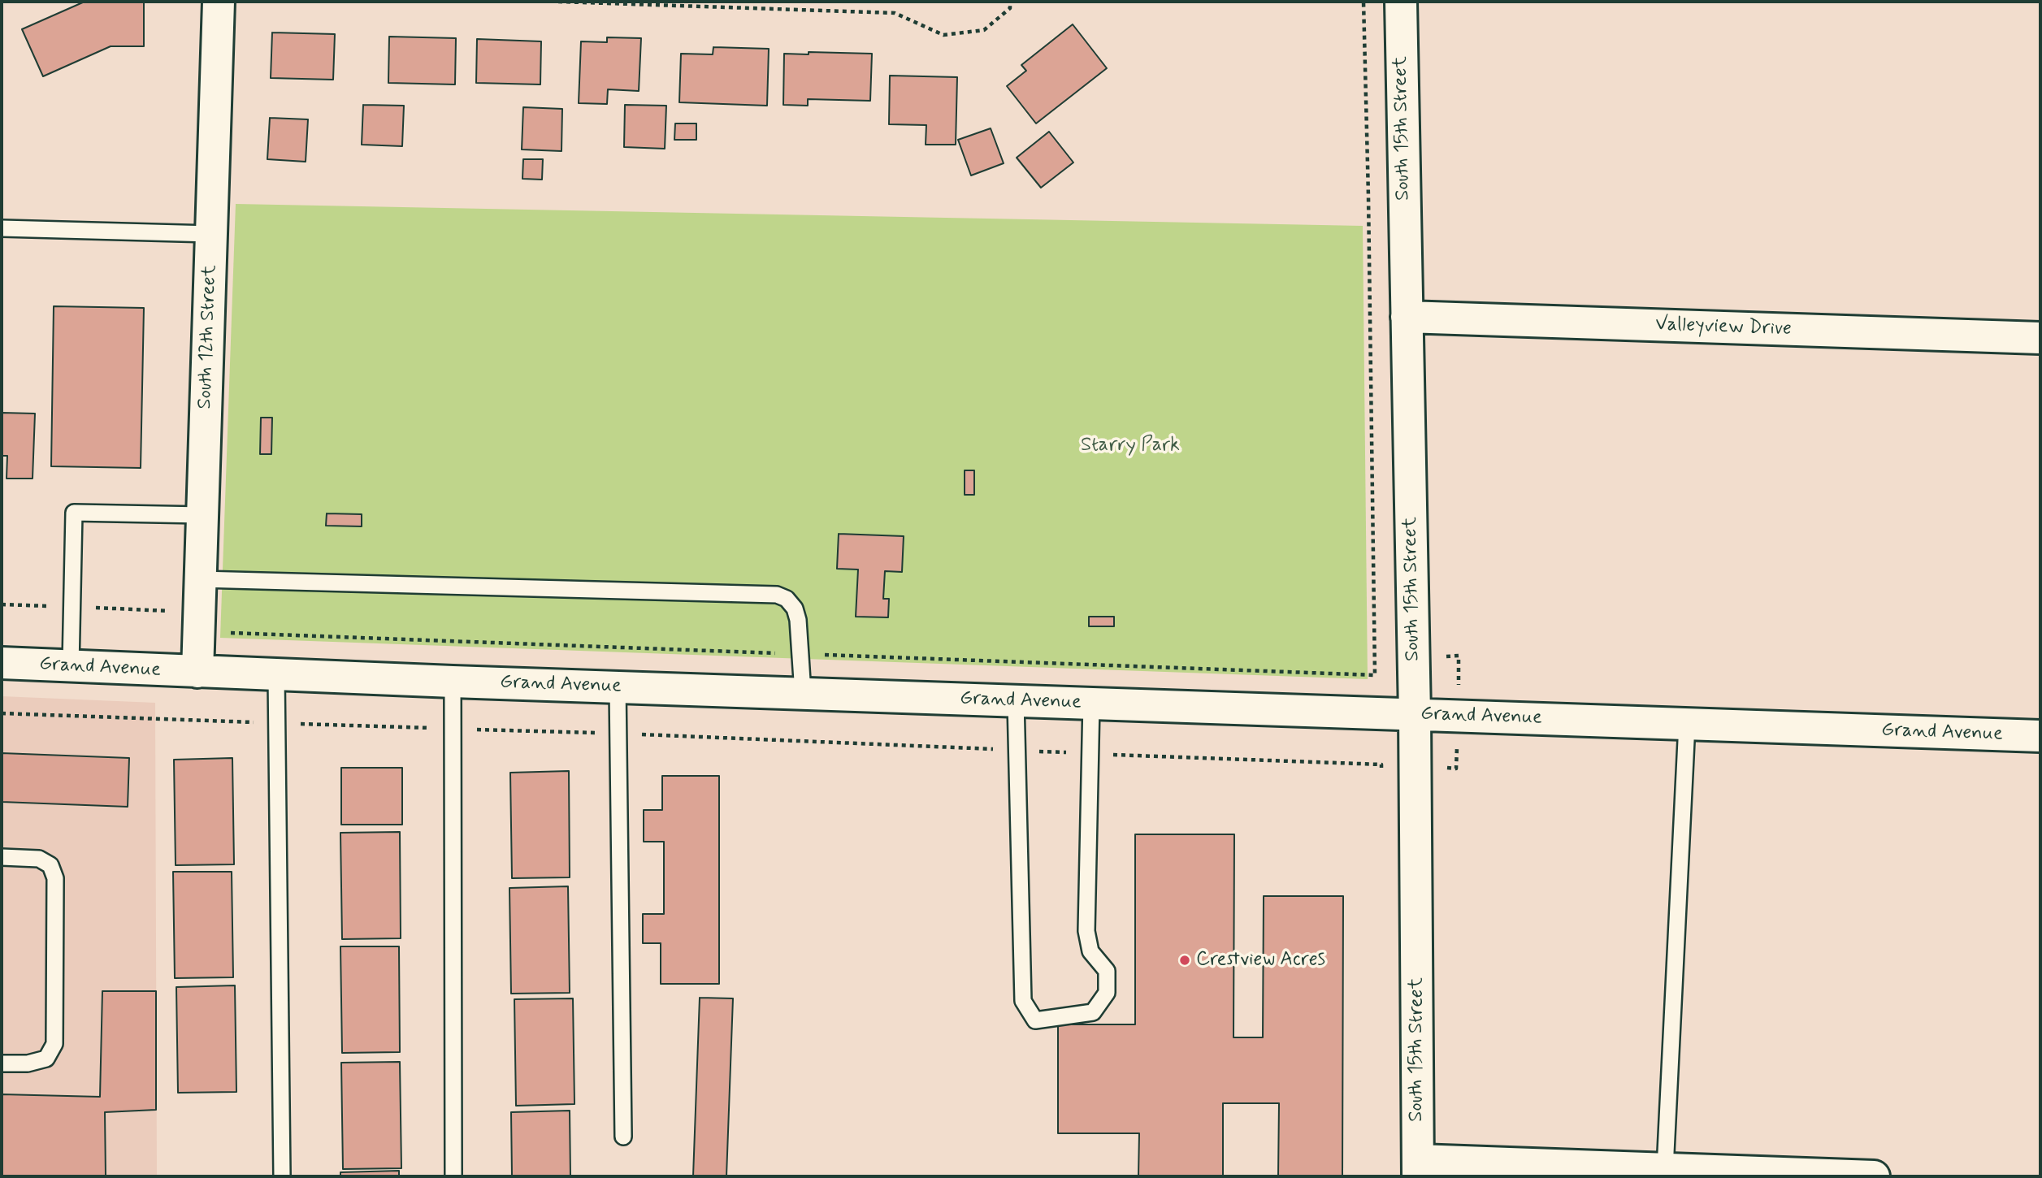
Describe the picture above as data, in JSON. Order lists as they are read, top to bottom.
{
  "streets": {
    "street": [
      "South 15th Street",
      "Valleyview Drive",
      "South 12th Street",
      "Grand Avenue"
    ]
  },
  "crossings": [
    ["South 15th Street", "Valleyview Drive"],
    ["South 15th Street", "Grand Avenue"],
    ["South 12th Street", "Grand Avenue"]
  ],
  "parks": ["Starry Park"],
  "places": ["Crestview Acres"]
}
